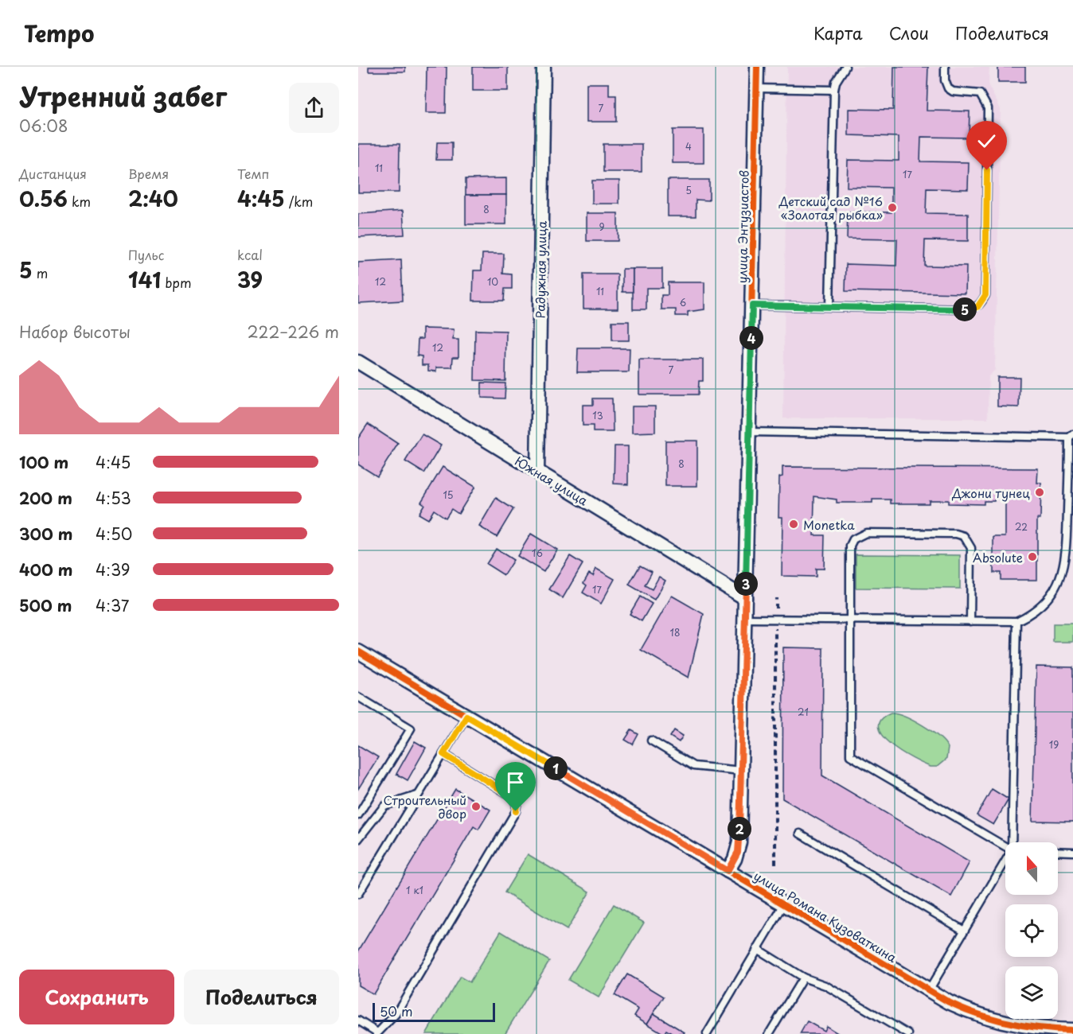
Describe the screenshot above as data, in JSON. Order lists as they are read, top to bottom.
{
  "streets": {
    "street": [
      "улица Энтузиастов",
      "Радужная улица",
      "Южная улица",
      "улица Романа Кузоваткина"
    ]
  },
  "crossings": [
    ["улица Энтузиастов", "Южная улица"],
    ["улица Энтузиастов", "улица Романа Кузоваткина"],
    ["Радужная улица", "Южная улица"]
  ],
  "places": [
    "Детский сад №16 «Золотая рыбка»",
    "Джони тунец",
    "Monetka",
    "Absolute",
    "Строительный двор"
  ],
  "house_numbers": [
    "7",
    "4",
    "11",
    "17",
    "5",
    "8",
    "9",
    "12",
    "10",
    "11",
    "6",
    "12",
    "7",
    "13",
    "8",
    "15",
    "22",
    "16",
    "17",
    "18",
    "21",
    "19",
    "1 к1"
  ],
  "scale_bar": "50 m",
  "north": "top",
  "page": {
    "header": "Tempo",
    "nav": ["Карта", "Слои", "Поделиться"],
    "heading": ["Утренний забег", "06:08"],
    "stats": [
      ["Дистанция", "0.56 km"],
      ["Время", "2:40"],
      ["Темп", "4:45 /km"],
      ["5 m"],
      ["Пульс", "141 bpm"],
      ["kcal", "39"]
    ],
    "pins": [
      "5",
      "4",
      "3",
      "1",
      "2"
    ],
    "chart": ["Набор высоты", "222–226 m"],
    "list": [
      {
        "name": "100 m",
        "note": "4:45"
      },
      {
        "name": "200 m",
        "note": "4:53"
      },
      {
        "name": "300 m",
        "note": "4:50"
      },
      {
        "name": "400 m",
        "note": "4:39"
      },
      {
        "name": "500 m",
        "note": "4:37"
      }
    ],
    "buttons": ["Сохранить", "Поделиться"],
    "scale": "50 m"
  }
}
